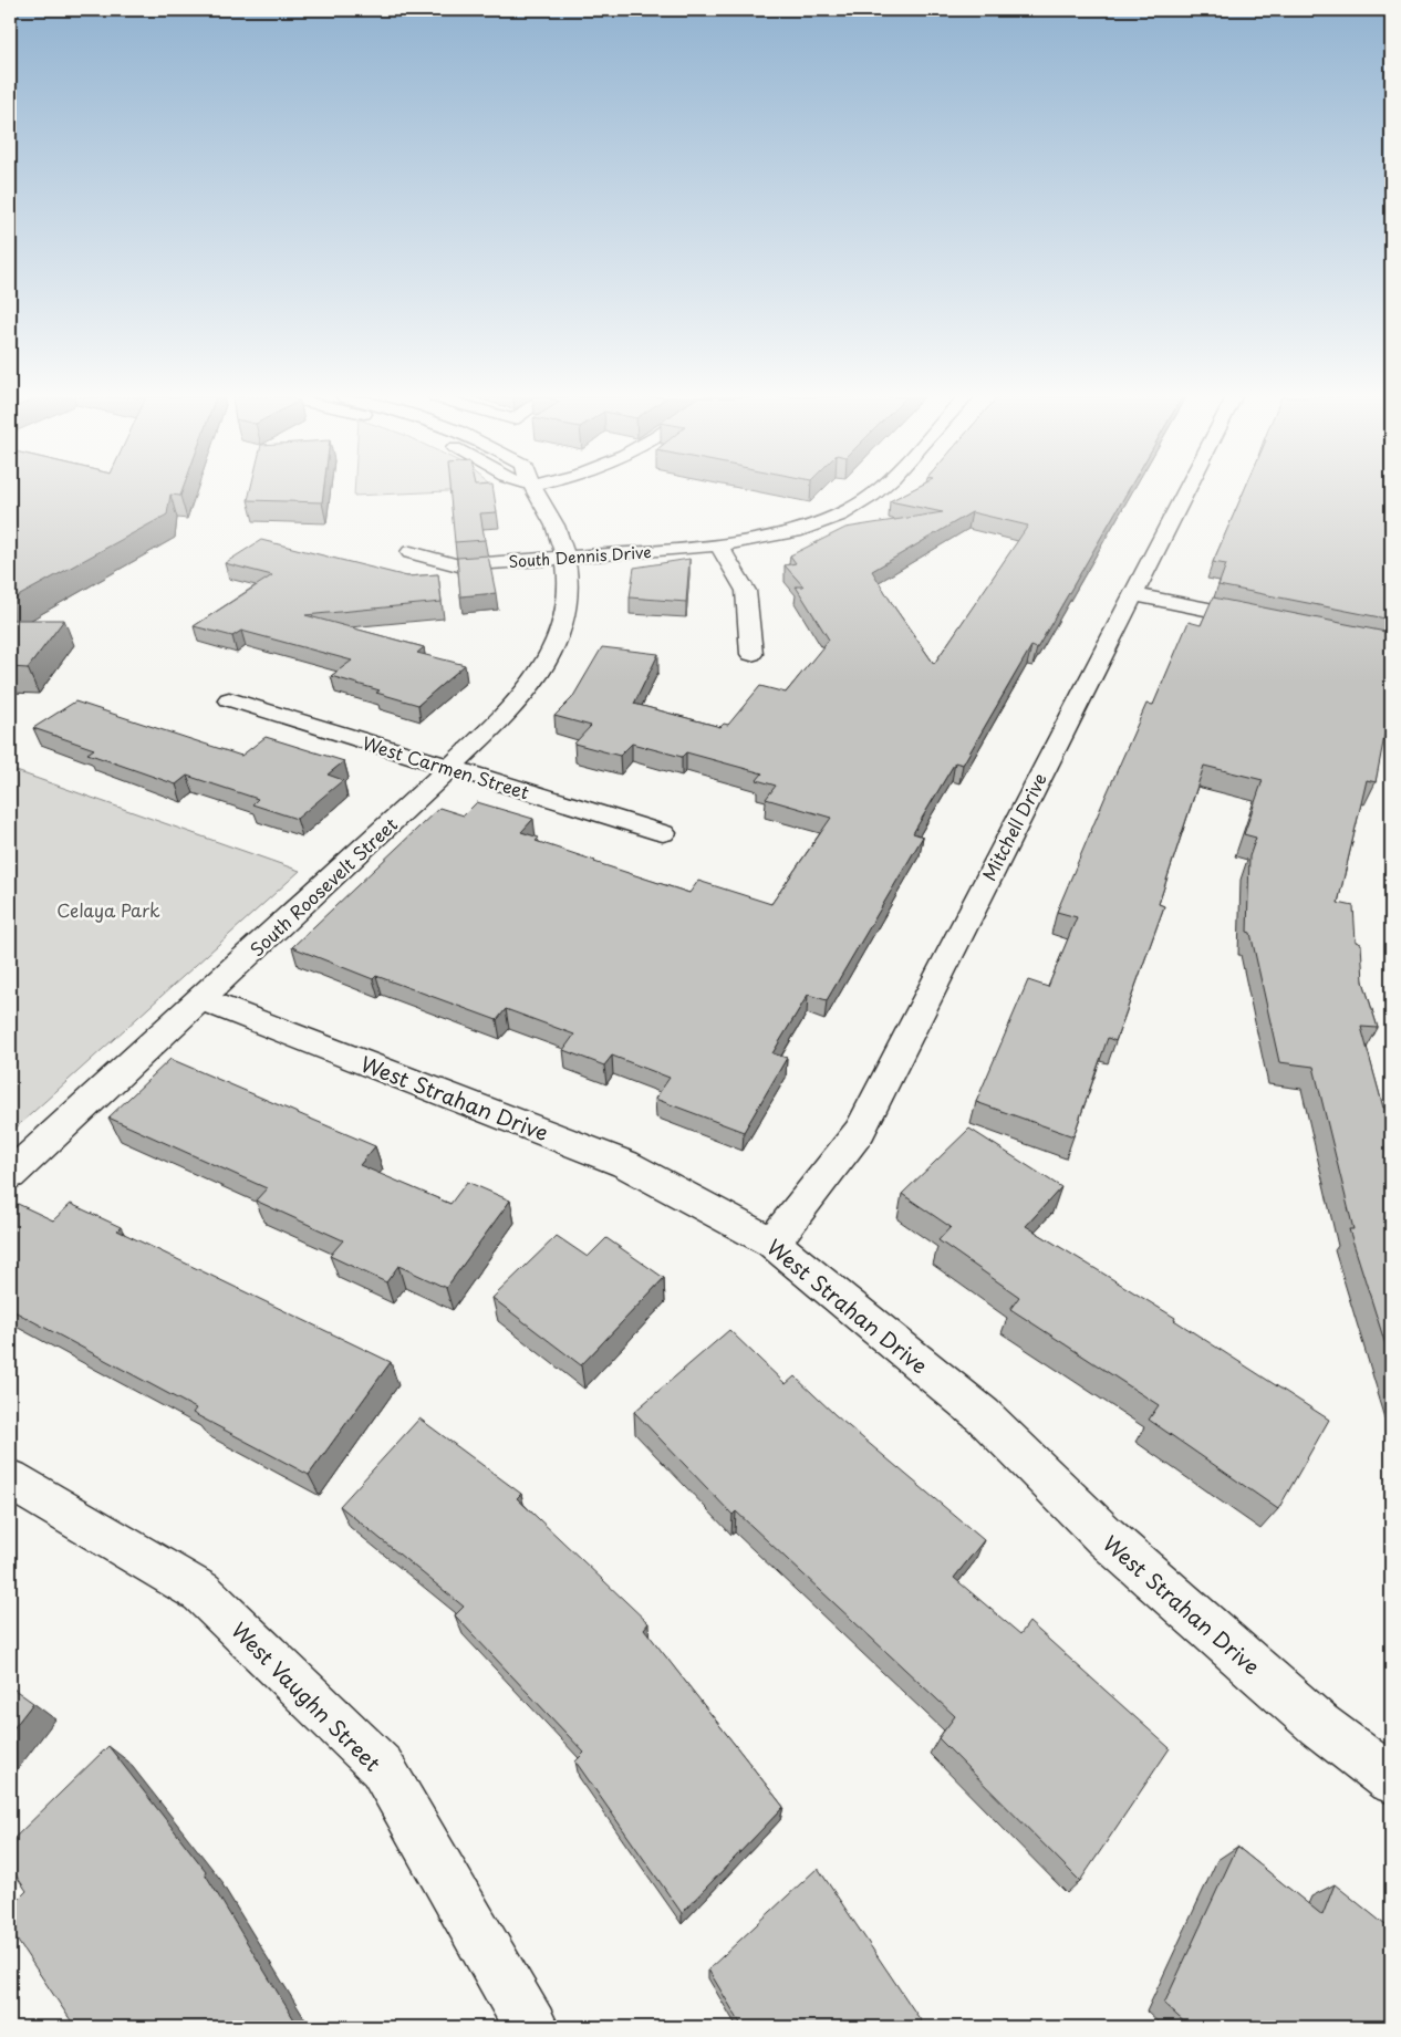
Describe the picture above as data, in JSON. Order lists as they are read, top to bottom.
{
  "streets": {
    "street": [
      "South Dennis Drive",
      "West Carmen Street",
      "Mitchell Drive",
      "South Roosevelt Street",
      "West Strahan Drive",
      "West Vaughn Street"
    ]
  },
  "crossings": [
    ["South Dennis Drive", "South Roosevelt Street"],
    ["West Carmen Street", "South Roosevelt Street"],
    ["Mitchell Drive", "West Strahan Drive"],
    ["South Roosevelt Street", "West Strahan Drive"]
  ],
  "parks": ["Celaya Park"]
}
